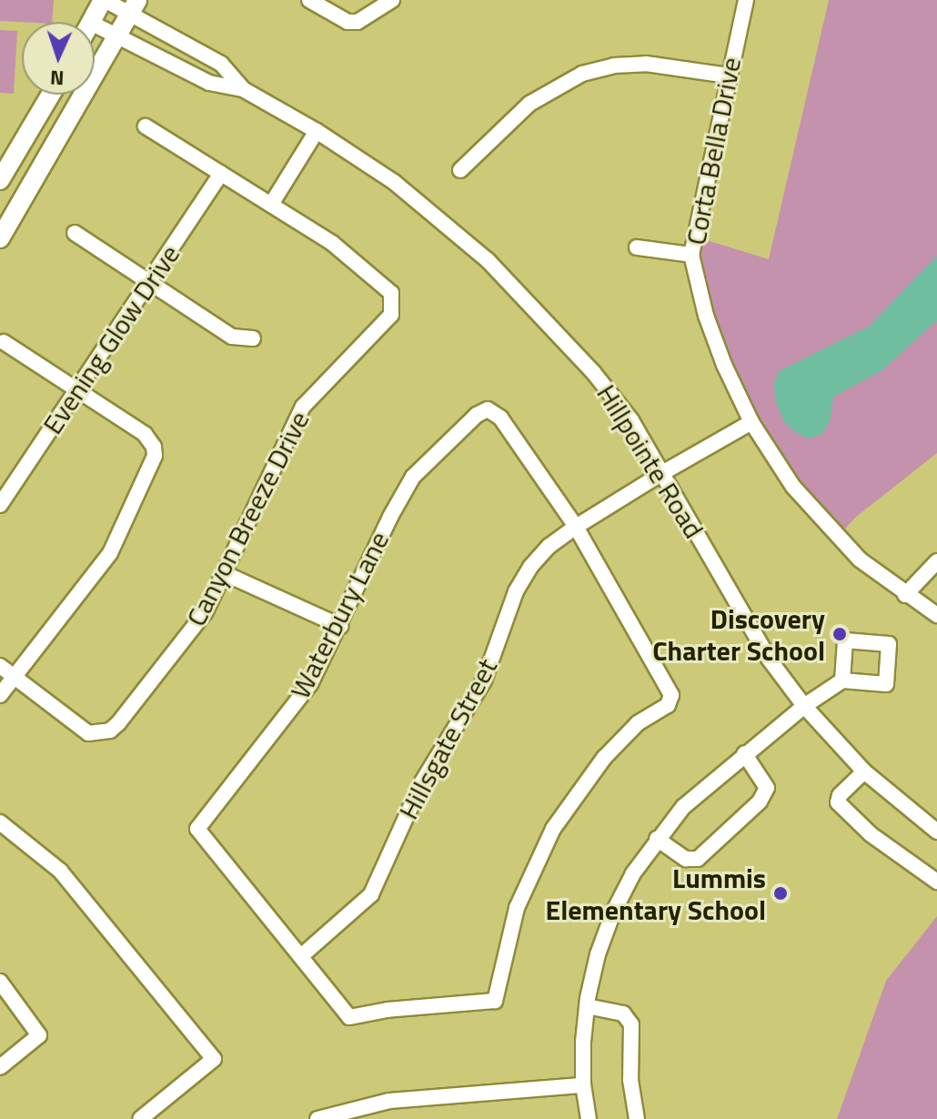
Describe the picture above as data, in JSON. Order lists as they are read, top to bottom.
{
  "streets": {
    "street": [
      "Corta Bella Drive",
      "Evening Glow Drive",
      "Hillpointe Road",
      "Canyon Breeze Drive",
      "Waterbury Lane",
      "Hillsgate Street"
    ]
  },
  "crossings": [
    ["Corta Bella Drive", "Hillsgate Street"],
    ["Hillpointe Road", "Hillsgate Street"],
    ["Waterbury Lane", "Hillsgate Street"]
  ],
  "places": ["Discovery Charter School", "Lummis Elementary School"],
  "north": "bottom"
}
